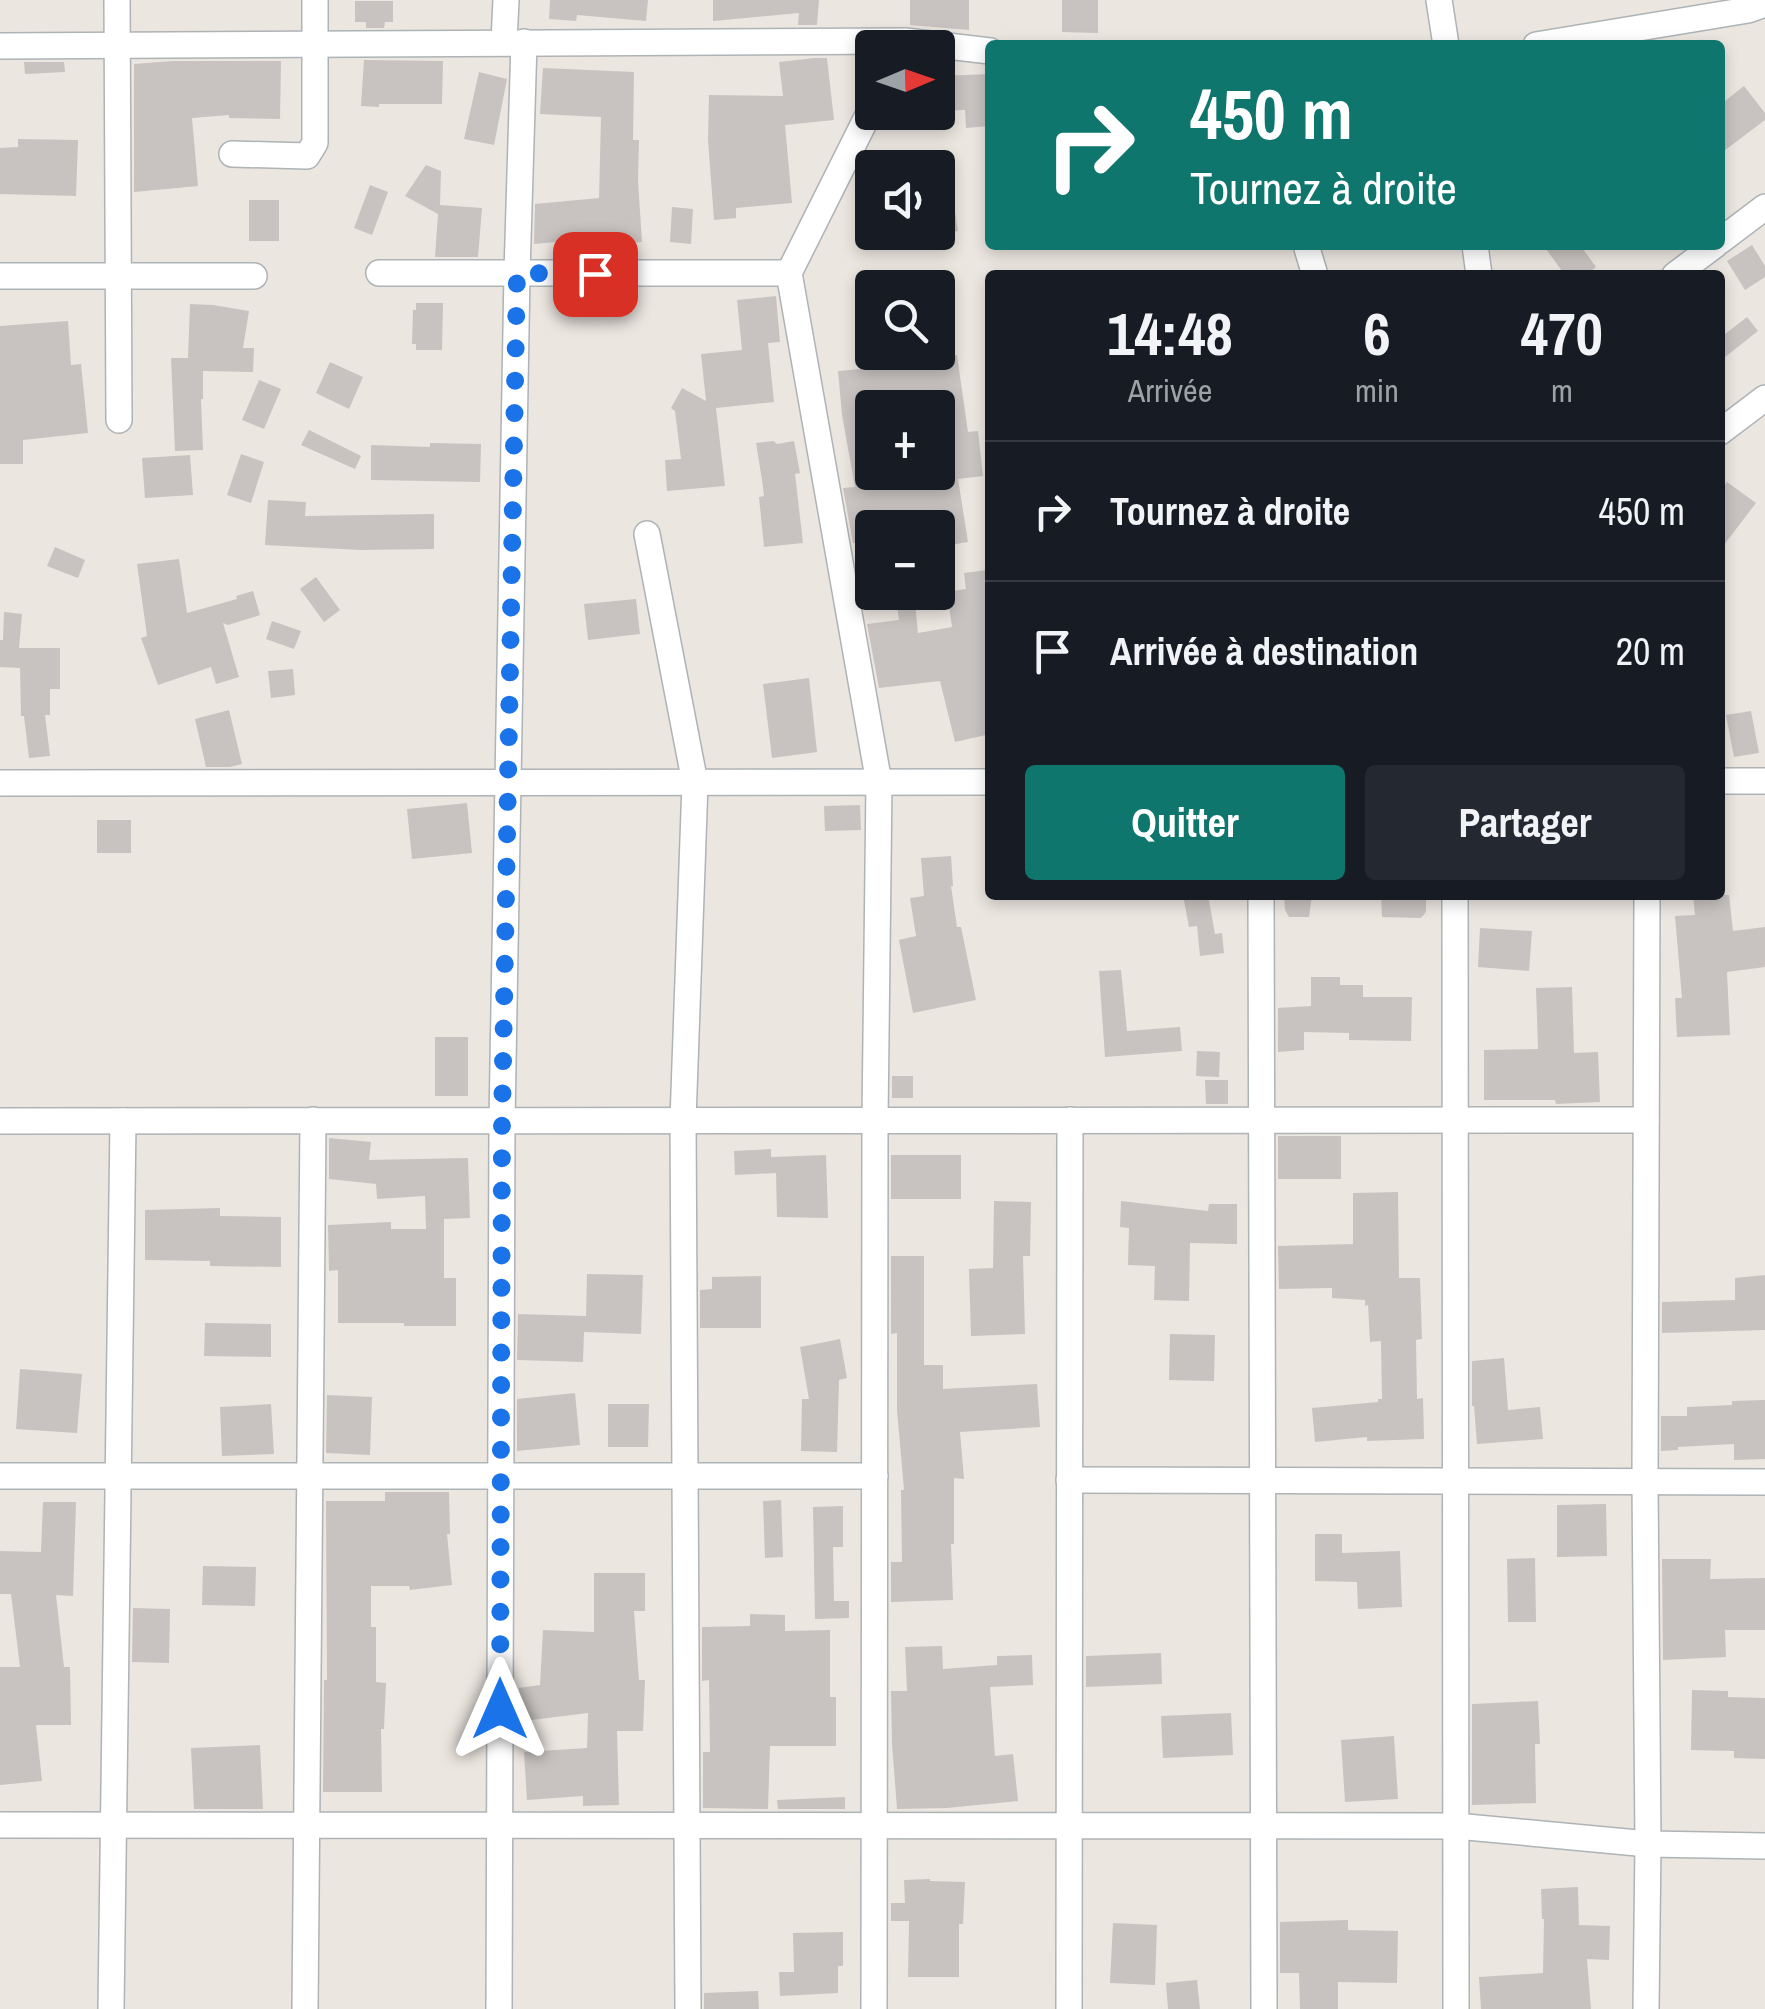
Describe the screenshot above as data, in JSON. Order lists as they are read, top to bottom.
{
  "north": "right",
  "page": {
    "map_buttons": ["+", "−"],
    "turn": ["450 m", "Tournez à droite"],
    "eta": [
      "14:48",
      "Arrivée",
      "6",
      "min",
      "470",
      "m"
    ],
    "list": [
      {
        "name": "Tournez à droite",
        "value": "450 m"
      },
      {
        "name": "Arrivée à destination",
        "value": "20 m"
      }
    ],
    "buttons": ["Quitter", "Partager"]
  }
}
